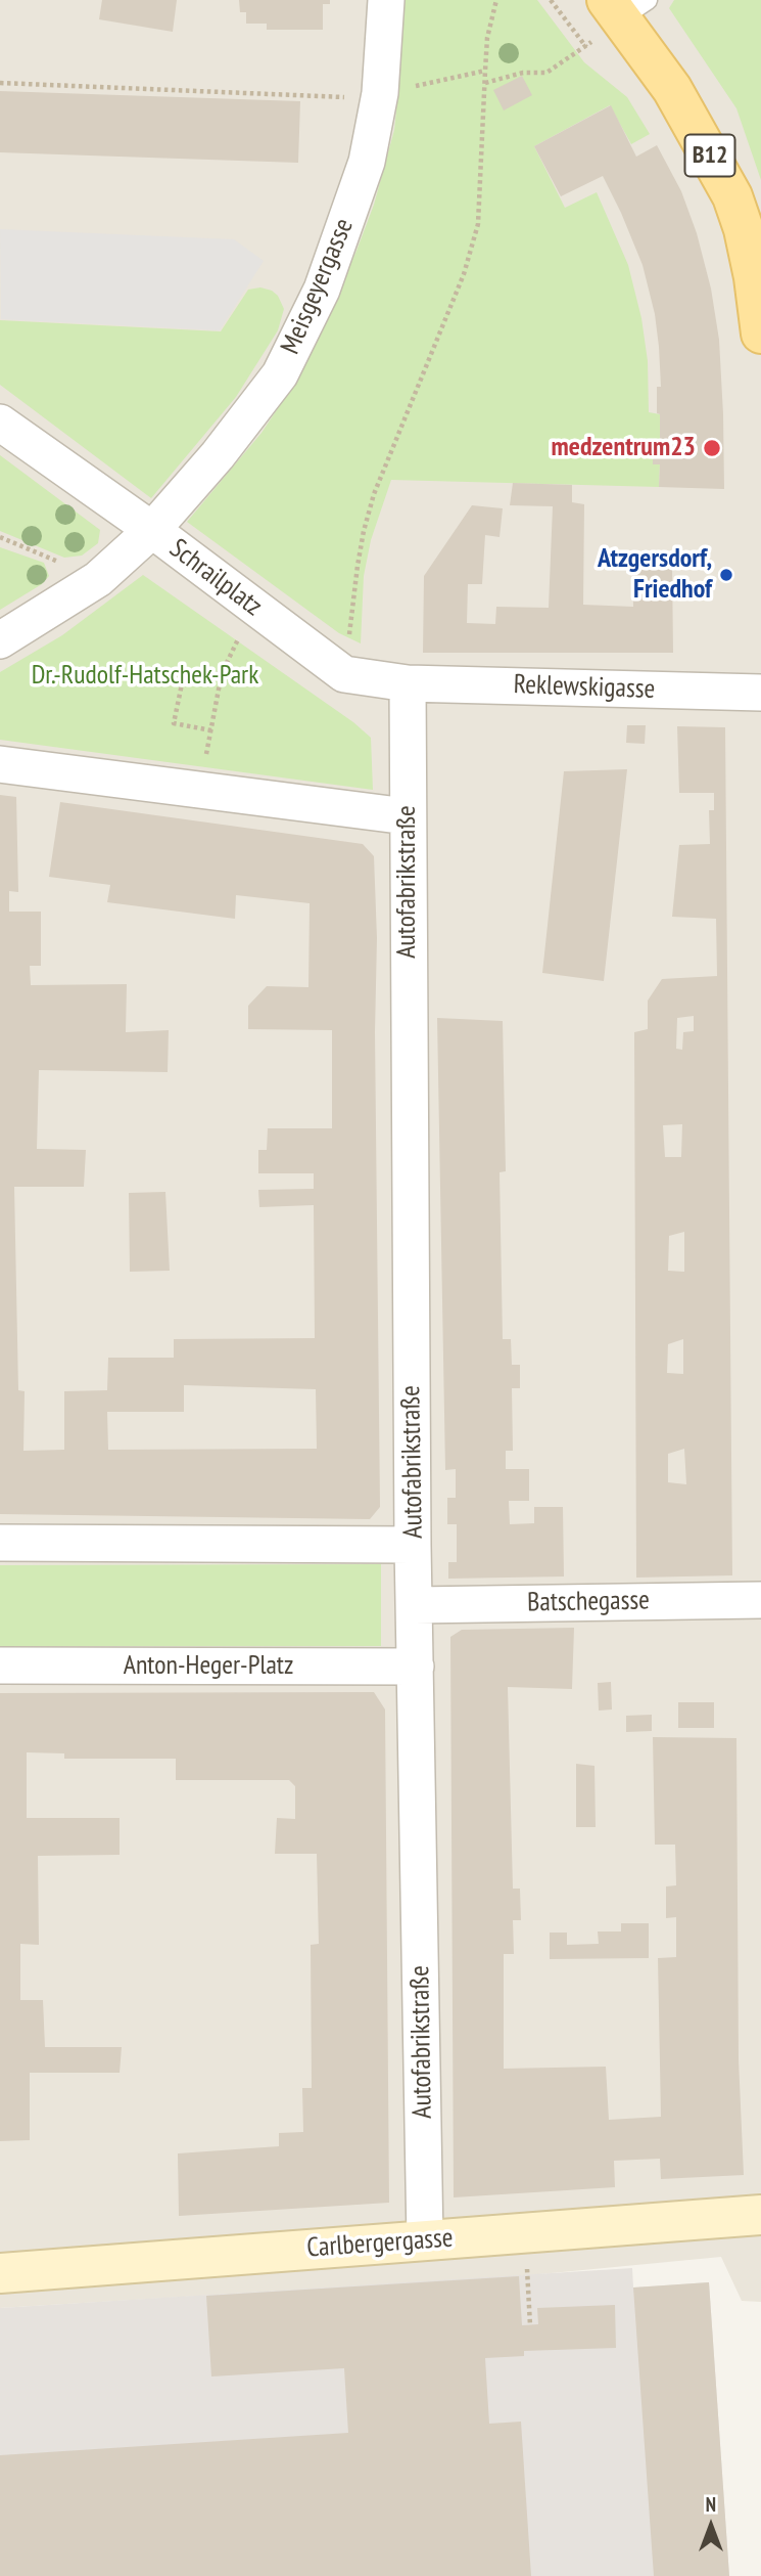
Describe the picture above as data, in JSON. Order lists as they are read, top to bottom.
{
  "streets": {
    "main road": ["B12", "Carlbergergasse"],
    "street": [
      "Meisgeyergasse",
      "Schrailplatz",
      "Reklewskigasse",
      "Autofabrikstraße",
      "Batschegasse",
      "Anton-Heger-Platz"
    ]
  },
  "crossings": [
    ["Meisgeyergasse", "Schrailplatz"],
    ["Schrailplatz", "Reklewskigasse"],
    ["Schrailplatz", "Autofabrikstraße"],
    ["Reklewskigasse", "Autofabrikstraße"],
    ["Autofabrikstraße", "Batschegasse"],
    ["Autofabrikstraße", "Anton-Heger-Platz"],
    ["Autofabrikstraße", "Carlbergergasse"]
  ],
  "parks": ["Dr.-Rudolf-Hatschek-Park"],
  "places": ["medzentrum23", "Atzgersdorf, Friedhof"],
  "north": "top"
}
